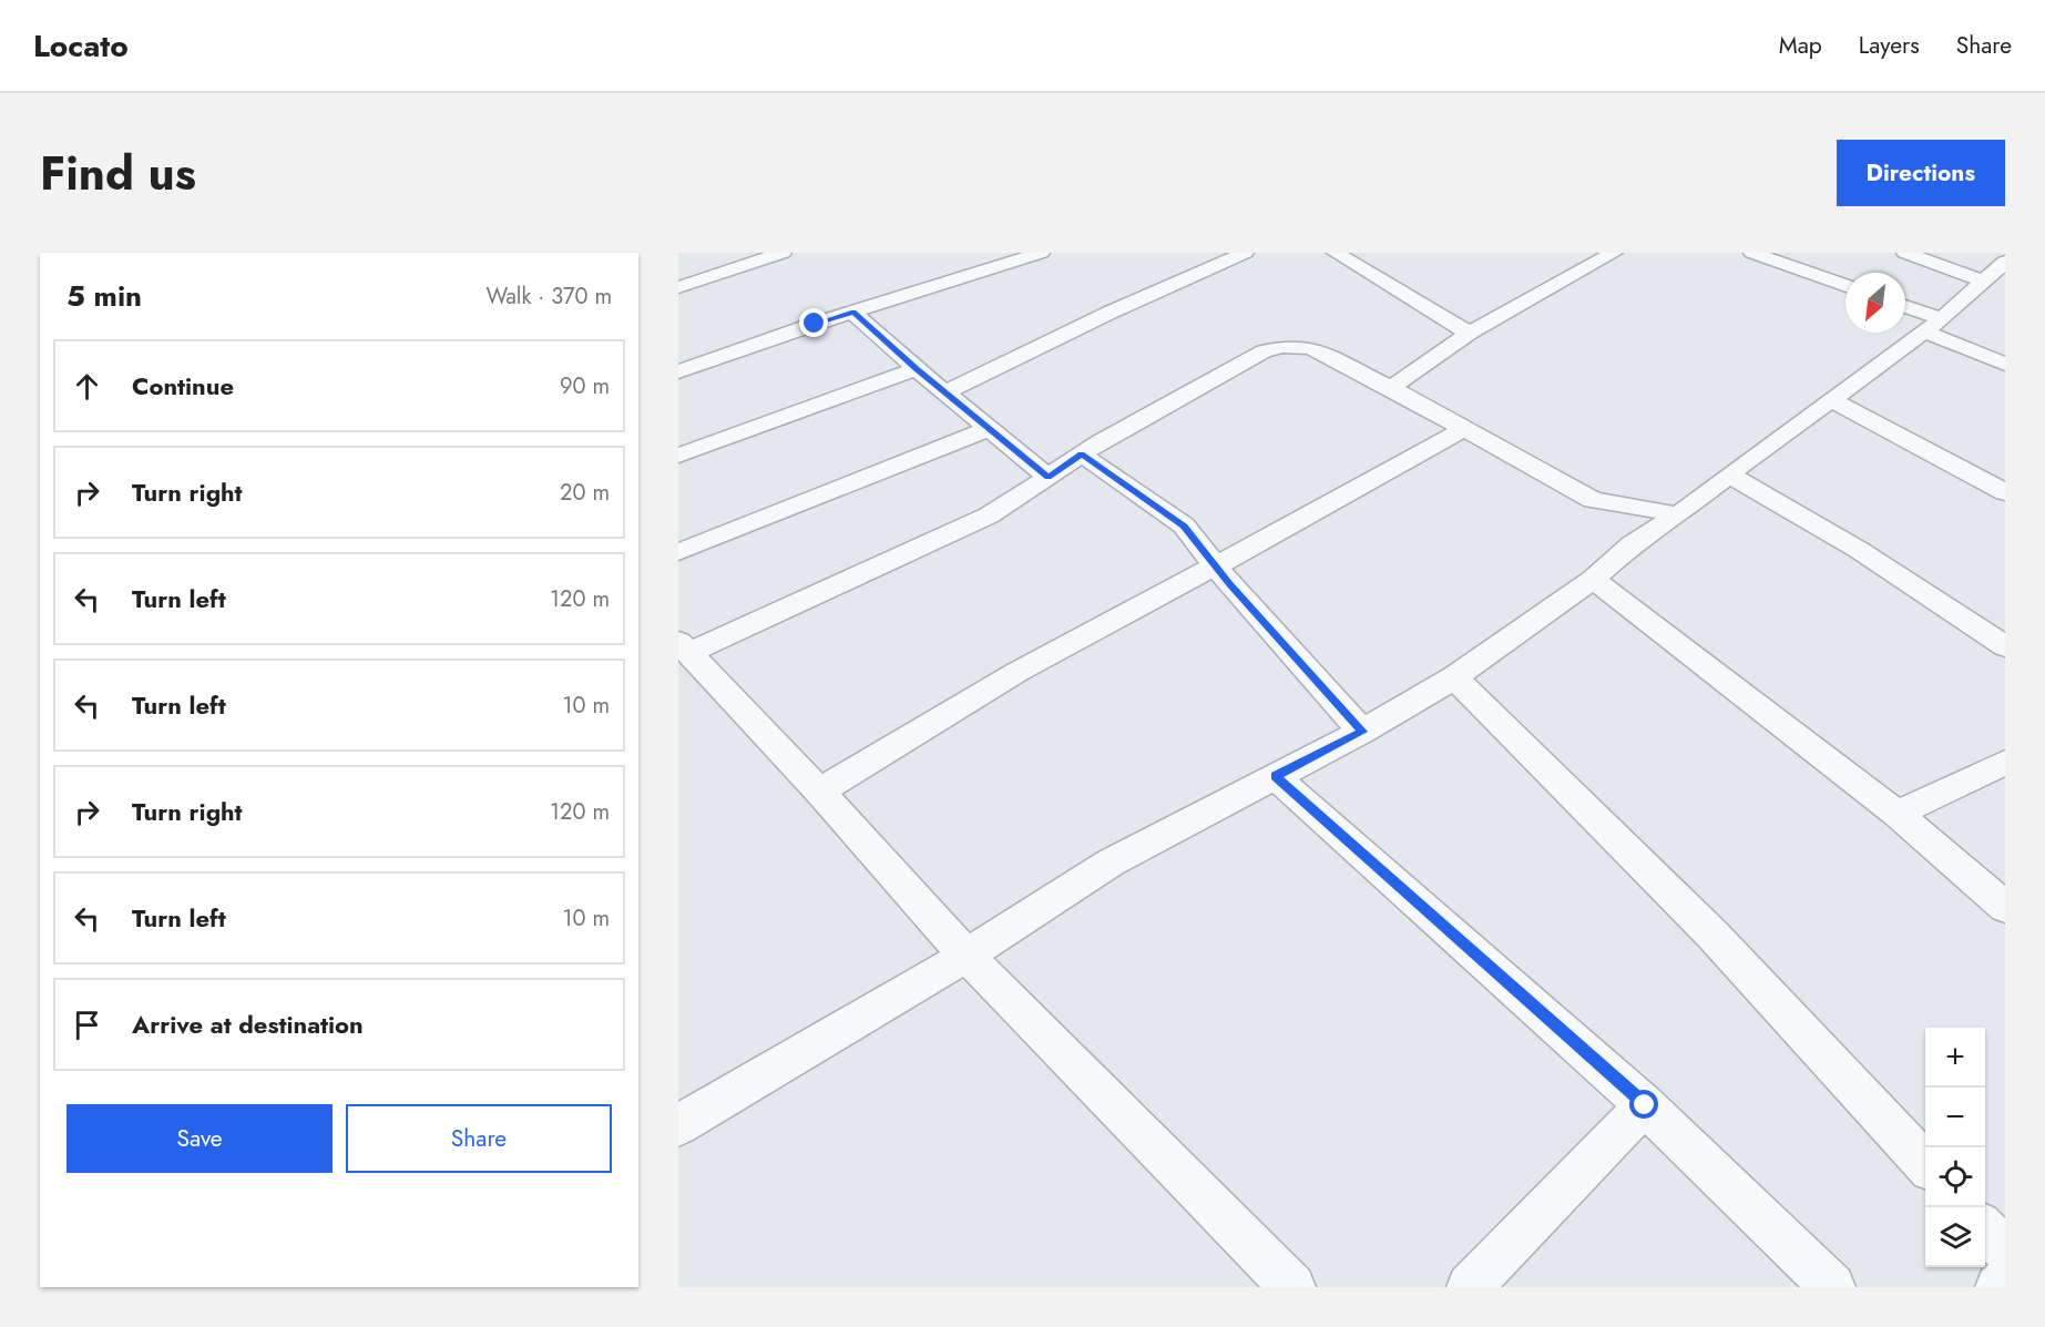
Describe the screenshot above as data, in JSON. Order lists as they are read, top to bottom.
{
  "north": "bottom left",
  "page": {
    "header": "Locato",
    "nav": ["Map", "Layers", "Share"],
    "title": "Find us",
    "buttons": [
      "Directions",
      ["Save", "Share"]
    ],
    "heading": ["5 min", "Walk · 370 m"],
    "list": [
      ["Continue", "90 m"],
      ["Turn right", "20 m"],
      ["Turn left", "120 m"],
      ["Turn left", "10 m"],
      ["Turn right", "120 m"],
      ["Turn left", "10 m"],
      "Arrive at destination"
    ],
    "map_buttons": ["+", "−"]
  }
}
